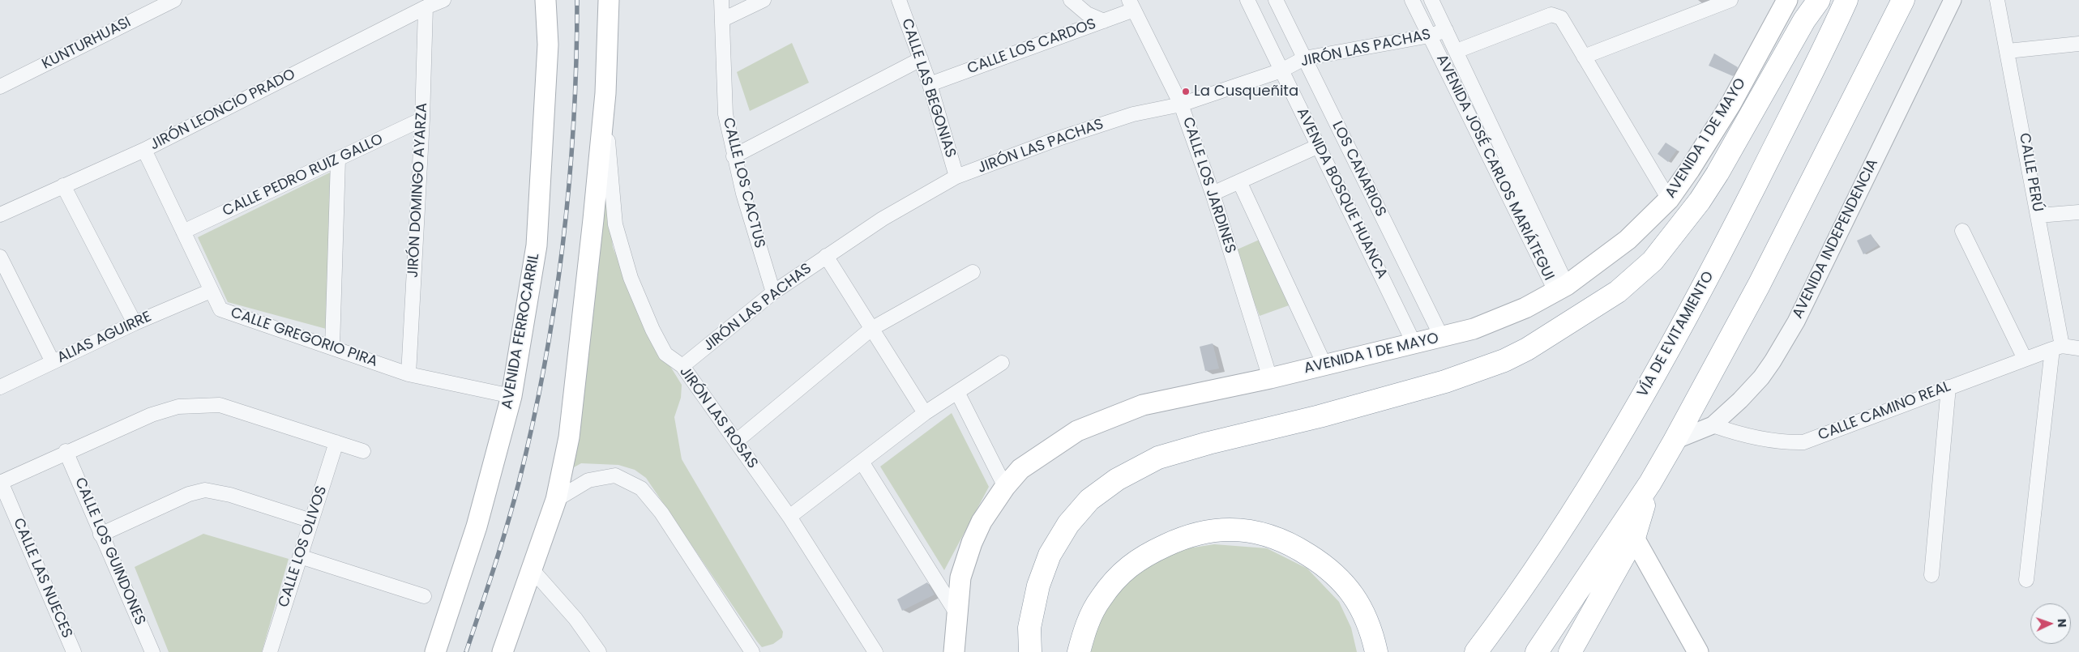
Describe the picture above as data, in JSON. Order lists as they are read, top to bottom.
{
  "streets": {
    "highway": ["VÍA DE EVITAMIENTO"],
    "main road": ["AVENIDA 1 DE MAYO", "AVENIDA FERROCARRIL"],
    "street": [
      "KUNTURHUASI",
      "CALLE LOS CARDOS",
      "JIRÓN LAS PACHAS",
      "CALLE LAS BEGONIAS",
      "JIRÓN LEONCIO PRADO",
      "AVENIDA JOSÉ CARLOS MARIÁTEGUI",
      "LOS CANARIOS",
      "CALLE PERÚ",
      "CALLE PEDRO RUIZ GALLO",
      "CALLE LOS CACTUS",
      "CALLE LOS JARDINES",
      "JIRÓN DOMINGO AYARZA",
      "AVENIDA BOSQUE HUANCA",
      "AVENIDA INDEPENDENCIA",
      "ALIAS AGUIRRE",
      "CALLE GREGORIO PIRA",
      "CALLE CAMINO REAL",
      "JIRÓN LAS ROSAS",
      "CALLE LOS OLIVOS",
      "CALLE LOS GUINDONES",
      "CALLE LAS NUECES"
    ]
  },
  "crossings": [
    ["CALLE LOS CARDOS", "CALLE LAS BEGONIAS"],
    ["CALLE LOS CARDOS", "CALLE LOS JARDINES"],
    ["JIRÓN LAS PACHAS", "CALLE LAS BEGONIAS"],
    ["JIRÓN LAS PACHAS", "AVENIDA JOSÉ CARLOS MARIÁTEGUI"],
    ["JIRÓN LAS PACHAS", "LOS CANARIOS"],
    ["JIRÓN LAS PACHAS", "CALLE LOS CACTUS"],
    ["JIRÓN LAS PACHAS", "CALLE LOS JARDINES"],
    ["JIRÓN LAS PACHAS", "AVENIDA BOSQUE HUANCA"],
    ["JIRÓN LAS PACHAS", "JIRÓN LAS ROSAS"],
    ["JIRÓN LEONCIO PRADO", "JIRÓN DOMINGO AYARZA"],
    ["JIRÓN LEONCIO PRADO", "CALLE GREGORIO PIRA"],
    ["AVENIDA 1 DE MAYO", "AVENIDA JOSÉ CARLOS MARIÁTEGUI"],
    ["AVENIDA 1 DE MAYO", "LOS CANARIOS"],
    ["AVENIDA 1 DE MAYO", "CALLE LOS JARDINES"],
    ["AVENIDA 1 DE MAYO", "AVENIDA BOSQUE HUANCA"],
    ["CALLE PERÚ", "CALLE CAMINO REAL"],
    ["CALLE PEDRO RUIZ GALLO", "JIRÓN DOMINGO AYARZA"],
    ["CALLE PEDRO RUIZ GALLO", "CALLE GREGORIO PIRA"],
    ["JIRÓN DOMINGO AYARZA", "CALLE GREGORIO PIRA"],
    ["AVENIDA INDEPENDENCIA", "CALLE CAMINO REAL"],
    ["AVENIDA FERROCARRIL", "CALLE GREGORIO PIRA"],
    ["ALIAS AGUIRRE", "CALLE GREGORIO PIRA"]
  ],
  "places": ["La Cusqueñita"],
  "north": "right"
}
